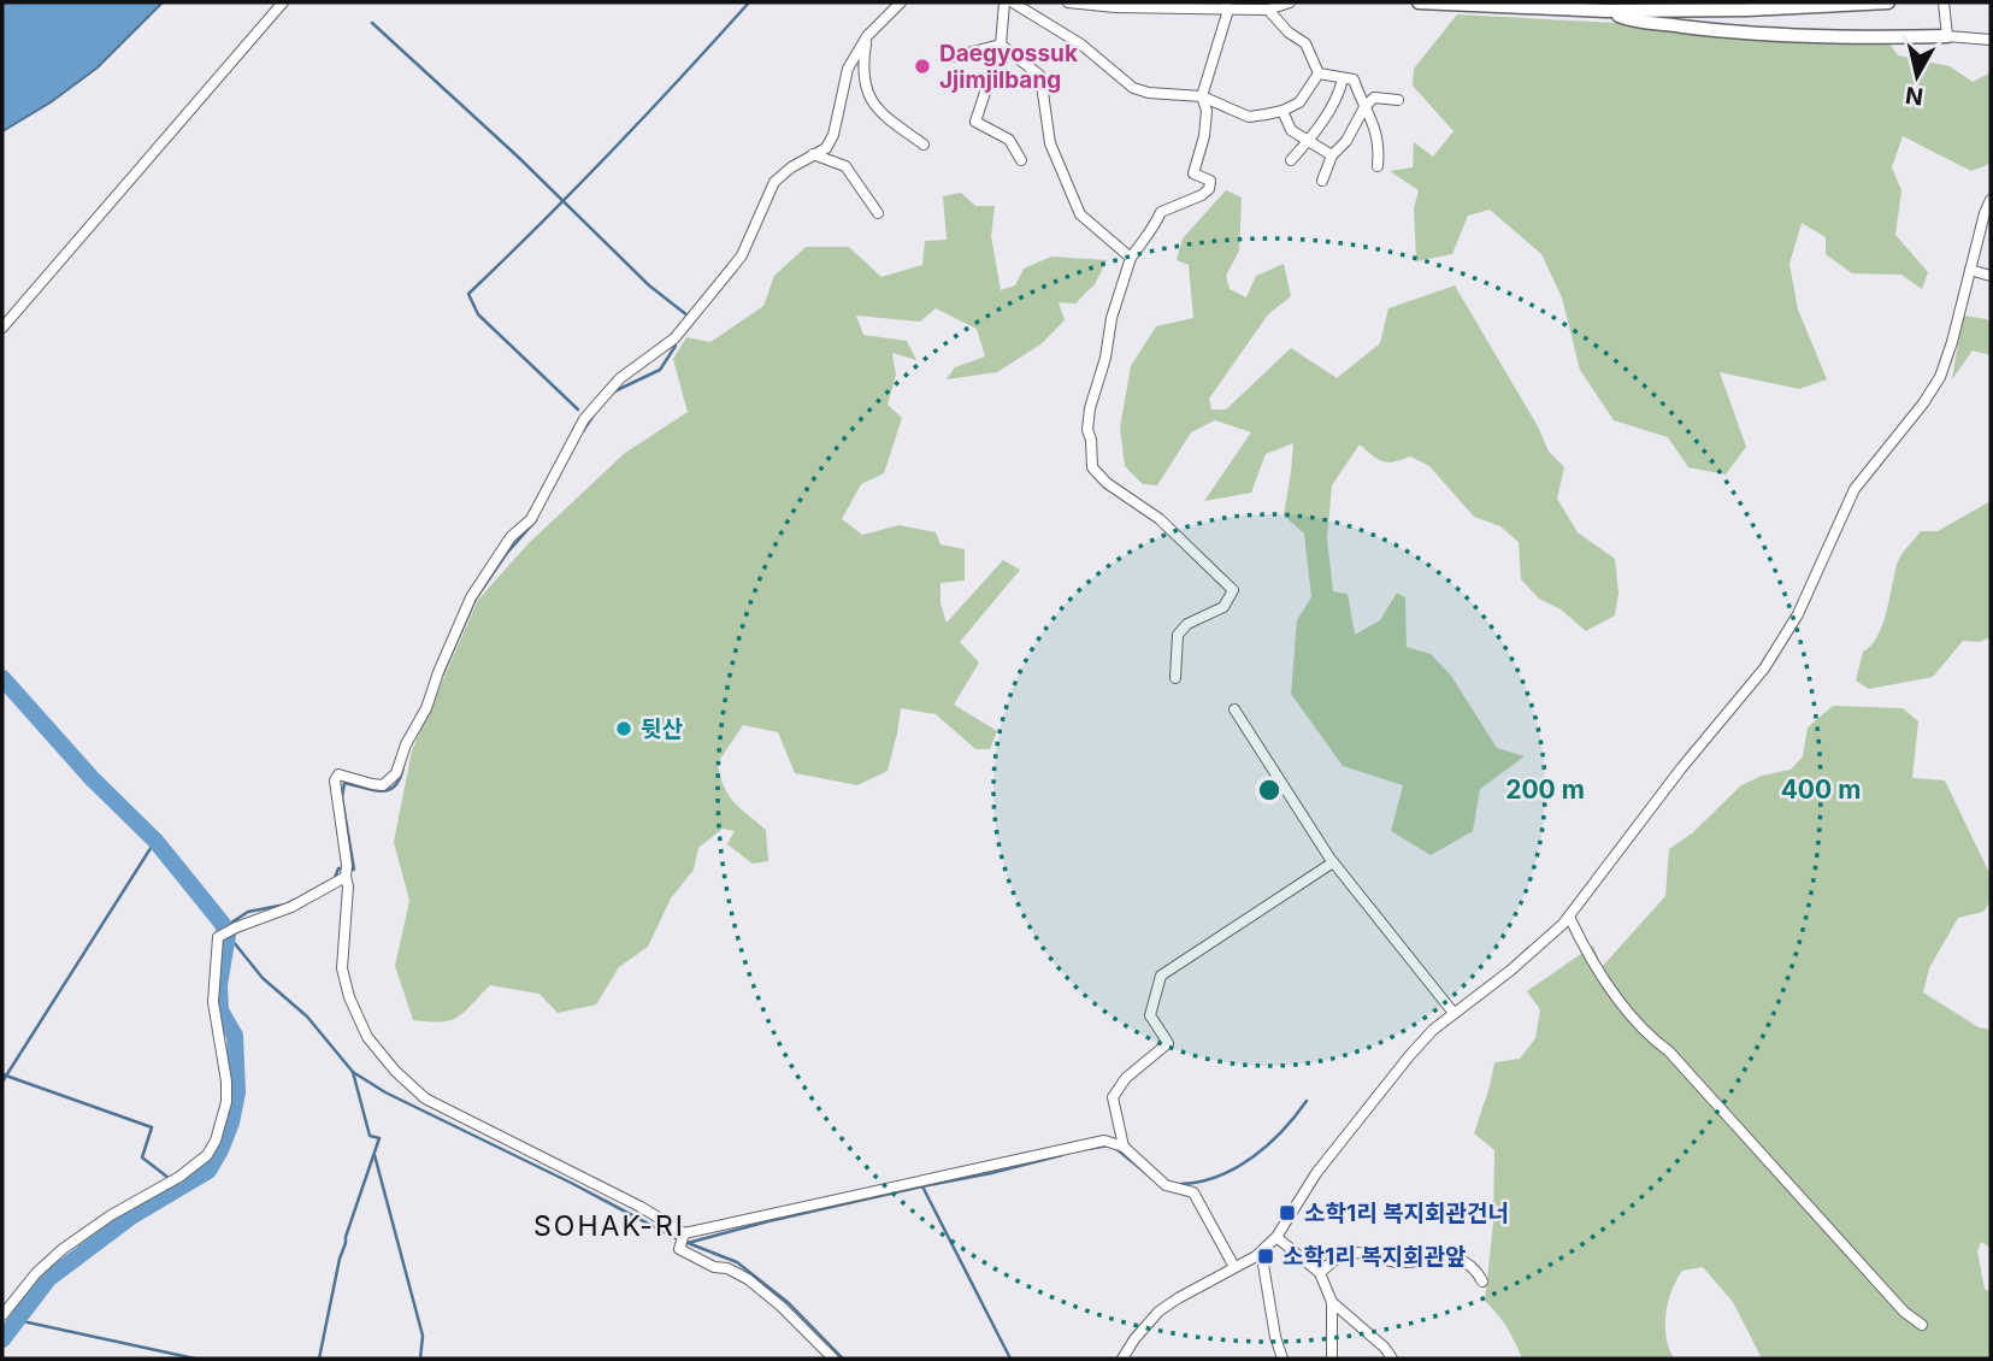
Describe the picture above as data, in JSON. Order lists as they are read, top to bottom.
{
  "districts": ["SOHAK-RI"],
  "places": {
    "other": ["Daegyossuk Jjimjilbang", "뒷산"],
    "transit": ["소학1리 복지회관건너", "소학1리 복지회관앞"]
  },
  "north": "bottom",
  "rings": ["200 m", "400 m"]
}
